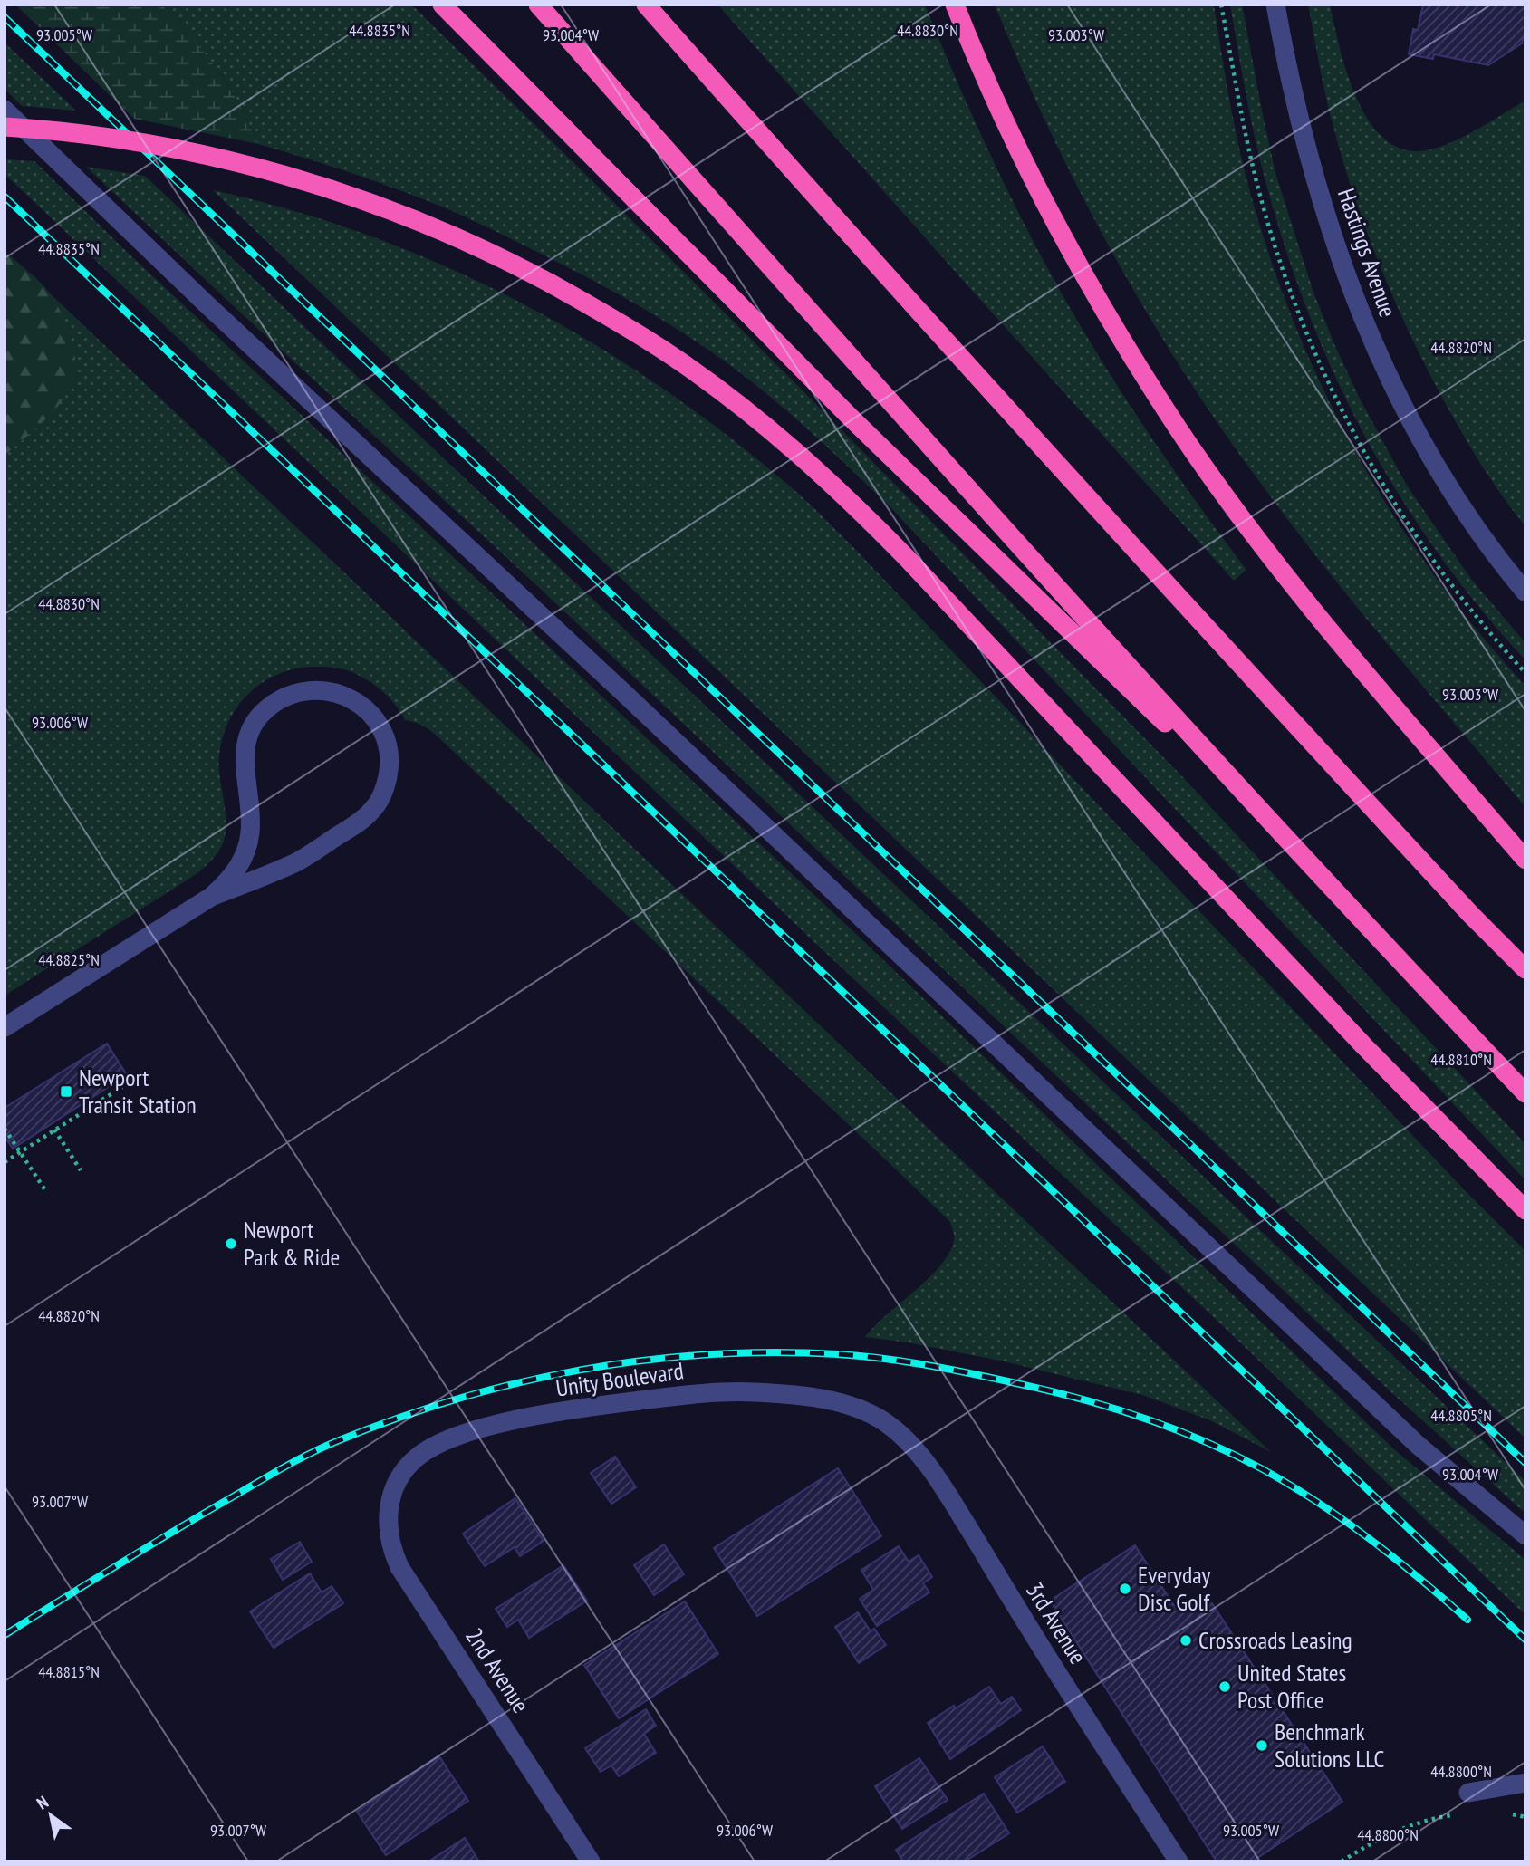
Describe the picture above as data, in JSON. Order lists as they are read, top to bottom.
{
  "streets": {
    "street": [
      "Hastings Avenue",
      "Unity Boulevard",
      "3rd Avenue",
      "2nd Avenue"
    ]
  },
  "crossings": [
    ["Unity Boulevard", "3rd Avenue"],
    ["Unity Boulevard", "2nd Avenue"]
  ],
  "places": {
    "transit": ["Newport Transit Station"],
    "other": [
      "Newport Park & Ride",
      "Everyday Disc Golf",
      "Crossroads Leasing",
      "United States Post Office",
      "Benchmark Solutions LLC"
    ]
  },
  "north": "top left",
  "coordinates": [
    "44.8835°N",
    "44.8830°N",
    "93.005°W",
    "93.004°W",
    "93.003°W",
    "44.8820°N",
    "93.006°W",
    "44.8825°N",
    "44.8810°N",
    "44.8805°N",
    "93.007°W",
    "44.8815°N",
    "44.8800°N"
  ]
}
